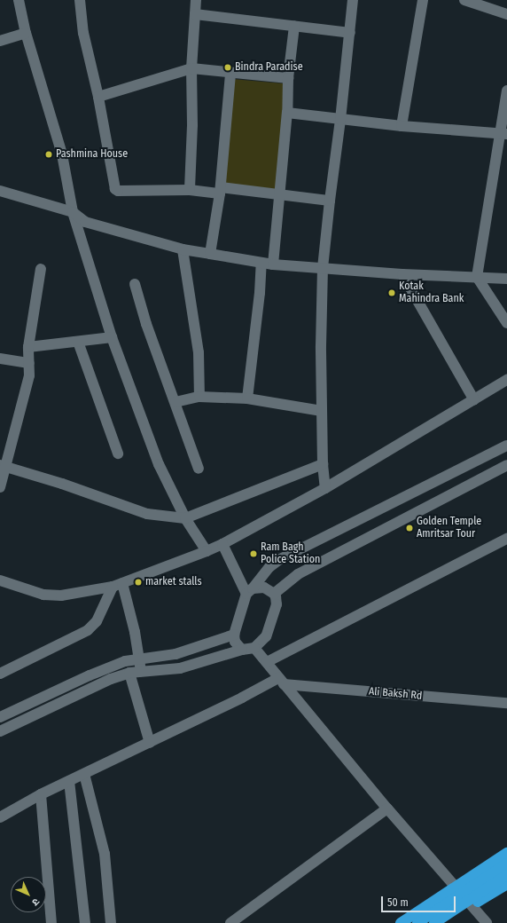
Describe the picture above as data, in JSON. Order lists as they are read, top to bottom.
{
  "streets": {
    "street": ["Ali Baksh Rd"]
  },
  "places": [
    "Bindra Paradise",
    "Pashmina House",
    "Kotak Mahindra Bank",
    "Golden Temple Amritsar Tour",
    "Ram Bagh Police Station",
    "market stalls"
  ],
  "scale_bar": "50 m",
  "north": "bottom right"
}
